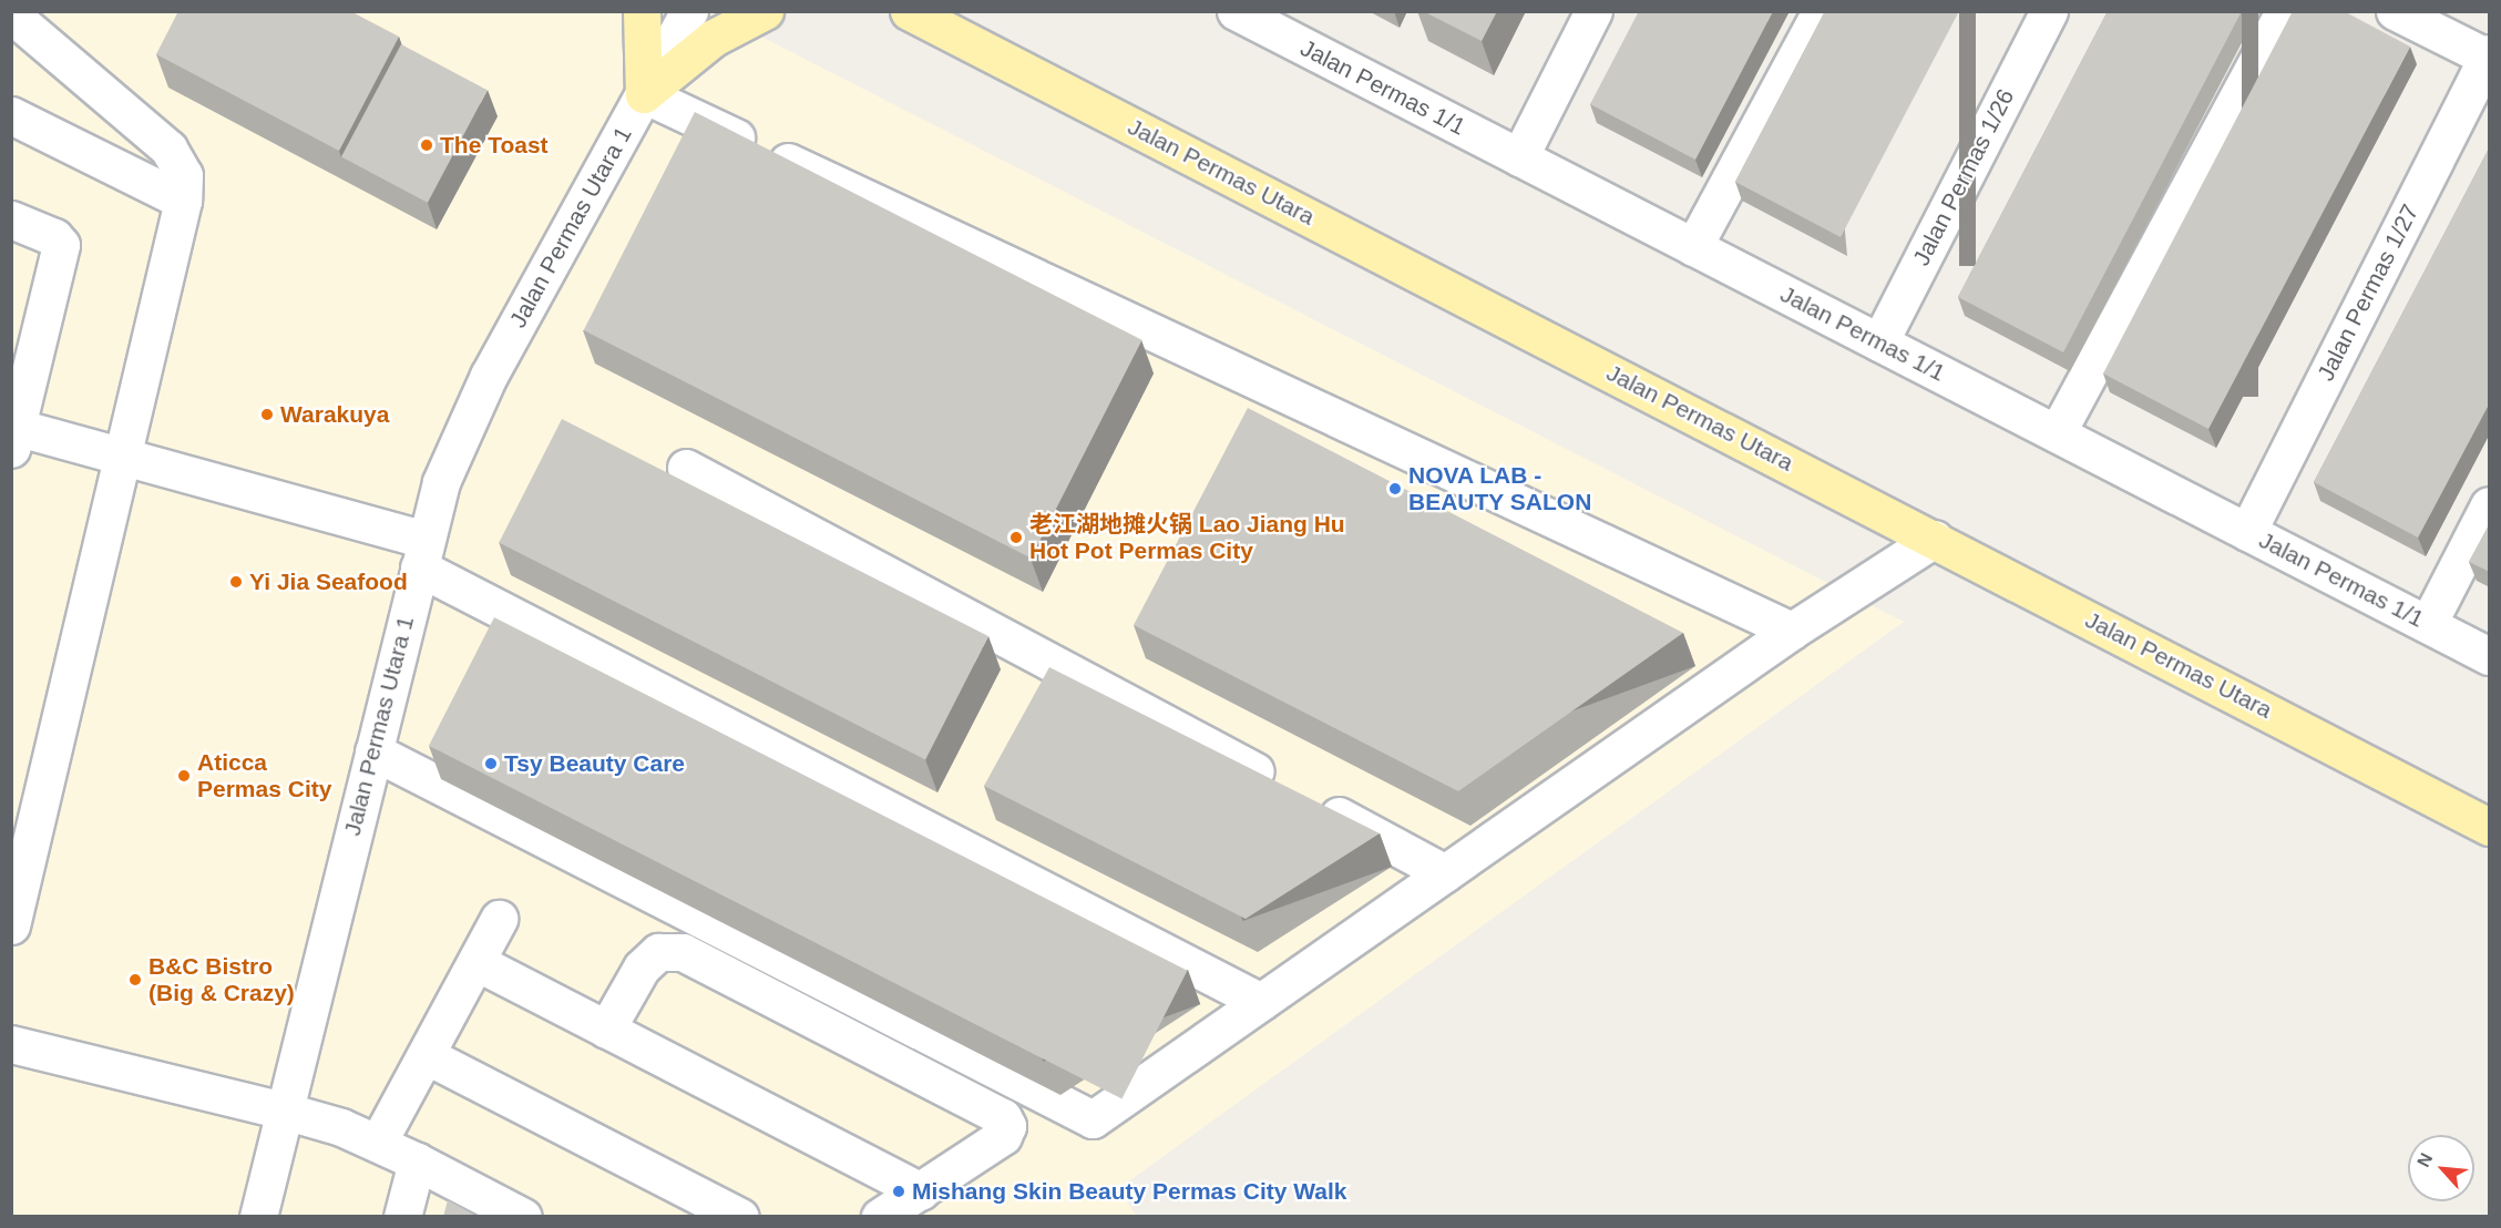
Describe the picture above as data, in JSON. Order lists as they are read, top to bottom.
{
  "streets": {
    "main road": ["Jalan Permas Utara"],
    "street": [
      "Jalan Permas 1/1",
      "Jalan Permas 1/26",
      "Jalan Permas Utara 1",
      "Jalan Permas 1/27"
    ]
  },
  "crossings": [
    ["Jalan Permas 1/1", "Jalan Permas 1/26"],
    ["Jalan Permas 1/1", "Jalan Permas 1/27"]
  ],
  "places": [
    "The Toast",
    "Warakuya",
    "NOVA LAB - BEAUTY SALON",
    "老江湖地摊火锅 Lao Jiang Hu Hot Pot Permas City",
    "Yi Jia Seafood",
    "Tsy Beauty Care",
    "Aticca Permas City",
    "B&C Bistro (Big & Crazy)",
    "Mishang Skin Beauty Permas City Walk"
  ],
  "north": "top left"
}
